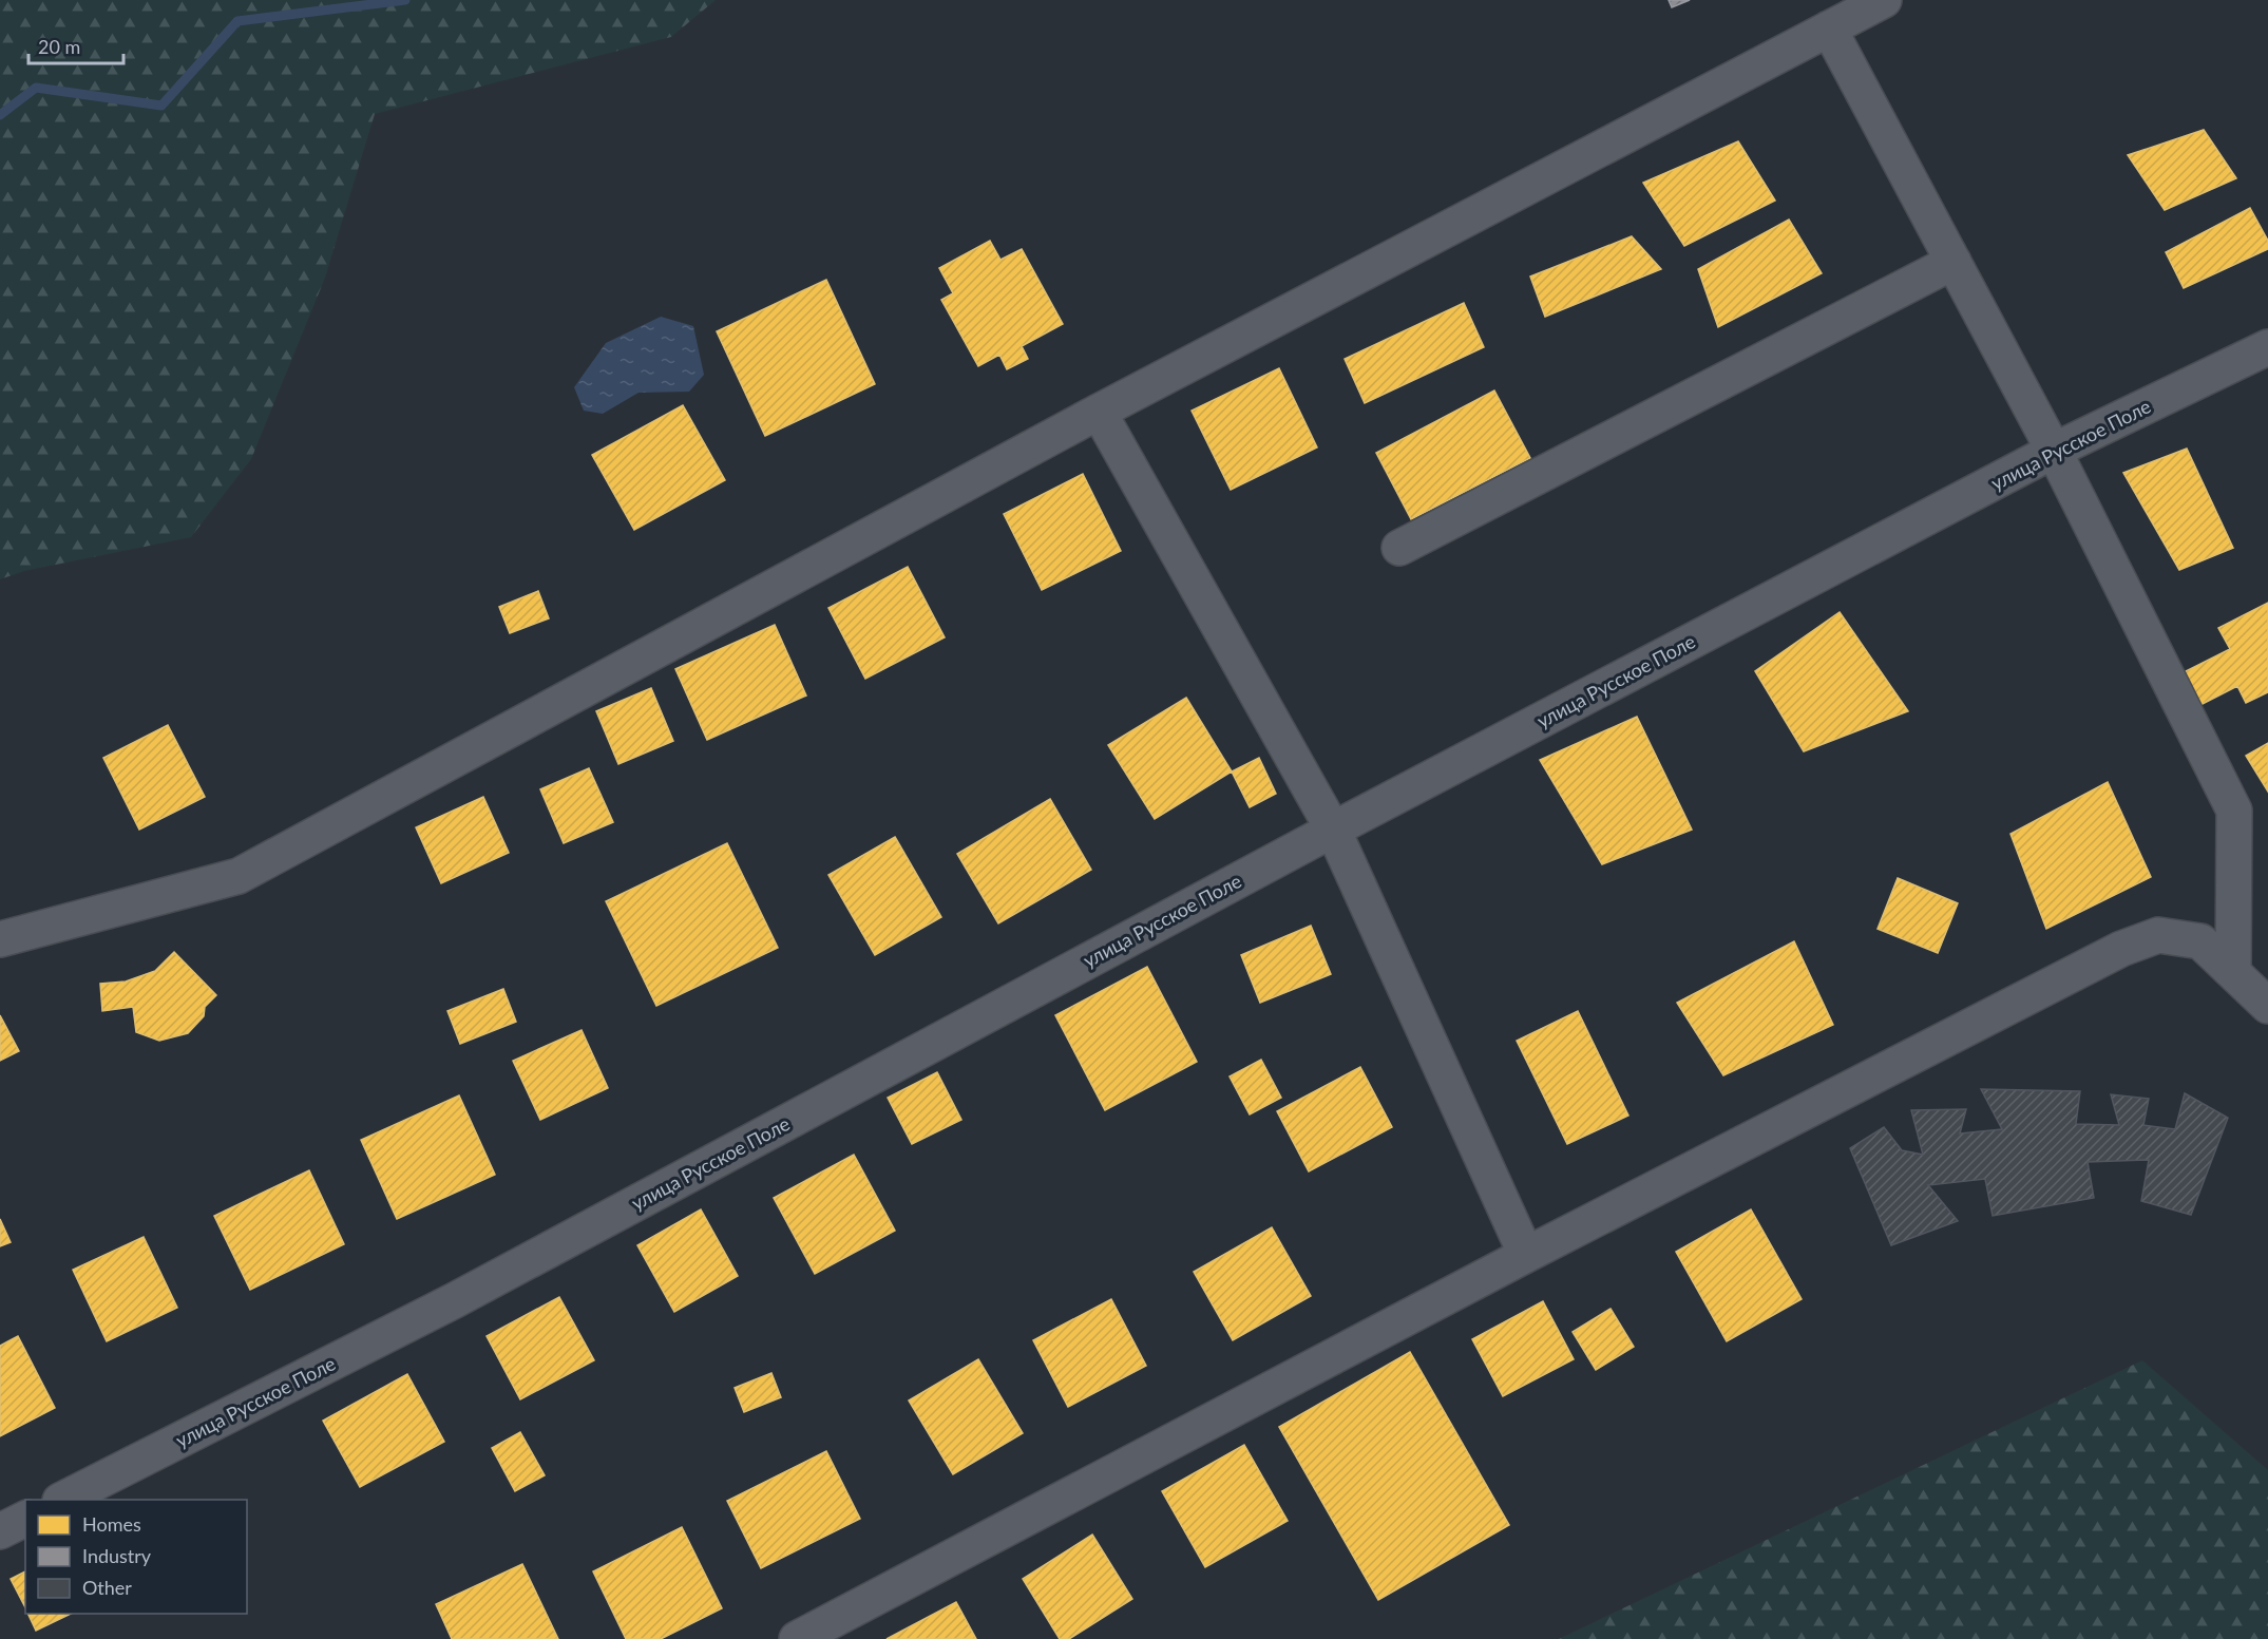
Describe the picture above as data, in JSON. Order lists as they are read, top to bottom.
{
  "streets": {
    "street": ["улица Русское Поле"]
  },
  "legend": ["Homes", "Industry", "Other"],
  "scale_bar": "20 m"
}
